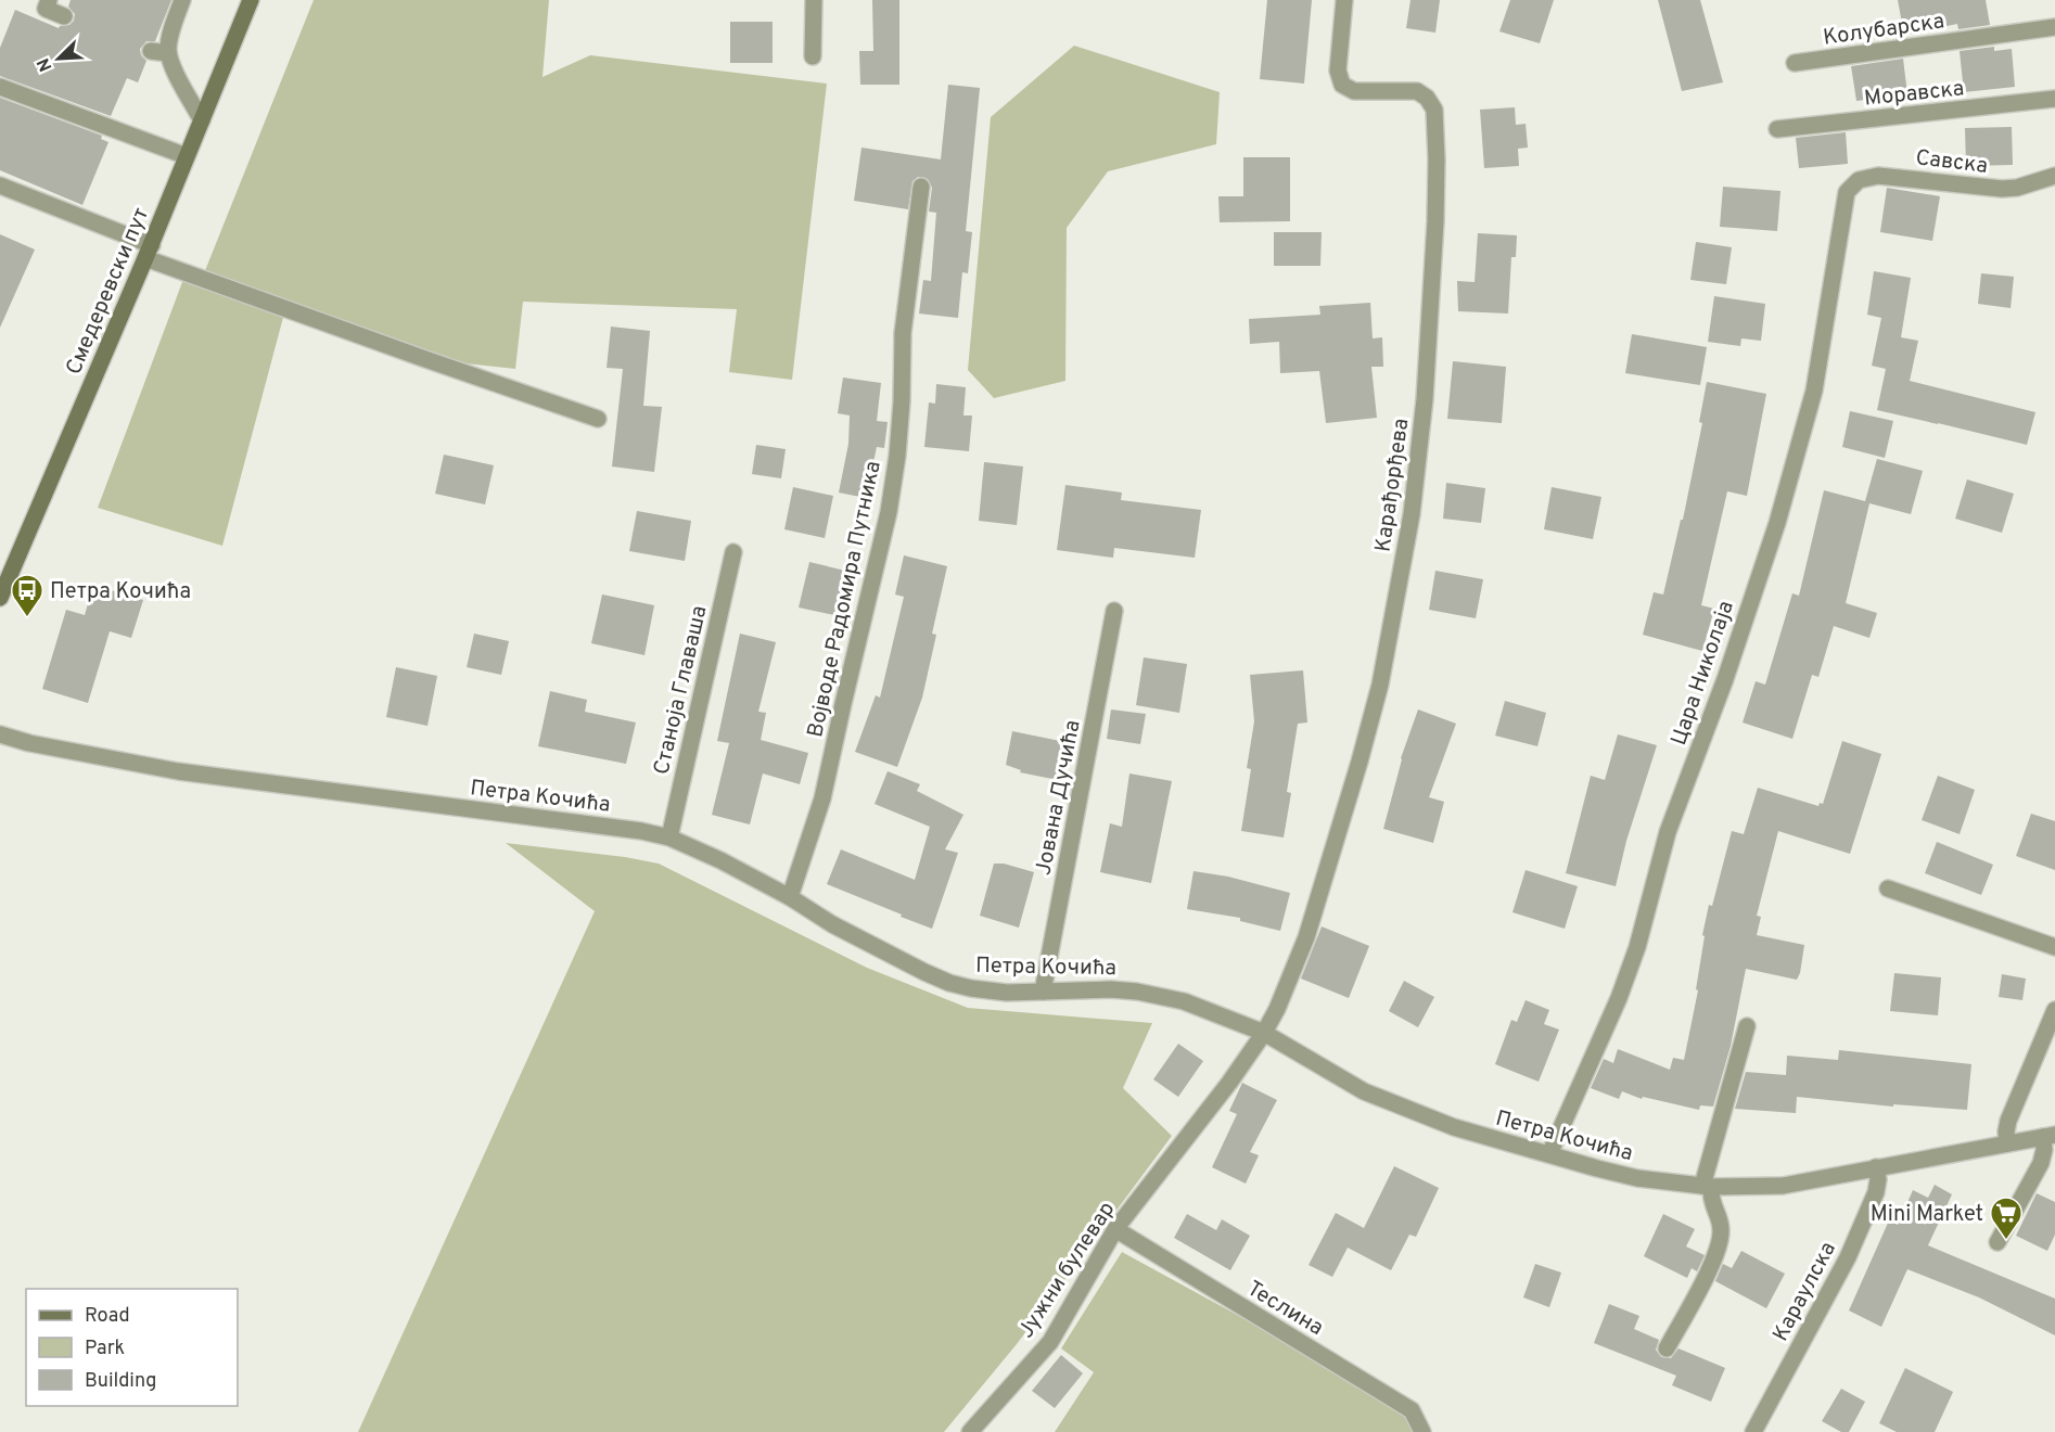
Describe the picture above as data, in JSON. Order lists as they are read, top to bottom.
{
  "streets": {
    "main road": ["Смедеревски пут"],
    "street": [
      "Колубарска",
      "Моравска",
      "Савска",
      "Карађорђева",
      "Војводе Радомира Путника",
      "Цара Николаја",
      "Станоја Главаша",
      "Петра Кочића",
      "Јована Дучића",
      "Јужни булевар",
      "Караулска",
      "Теслина"
    ]
  },
  "crossings": [
    ["Савска", "Цара Николаја"],
    ["Карађорђева", "Петра Кочића"],
    ["Карађорђева", "Јужни булевар"],
    ["Војводе Радомира Путника", "Петра Кочића"],
    ["Цара Николаја", "Петра Кочића"],
    ["Станоја Главаша", "Петра Кочића"],
    ["Петра Кочића", "Јована Дучића"],
    ["Петра Кочића", "Јужни булевар"],
    ["Петра Кочића", "Караулска"],
    ["Јужни булевар", "Теслина"]
  ],
  "places": {
    "bus stop": ["Петра Кочића"],
    "supermarket": ["Mini Market"]
  },
  "legend": ["Road", "Park", "Building"],
  "north": "bottom left"
}
